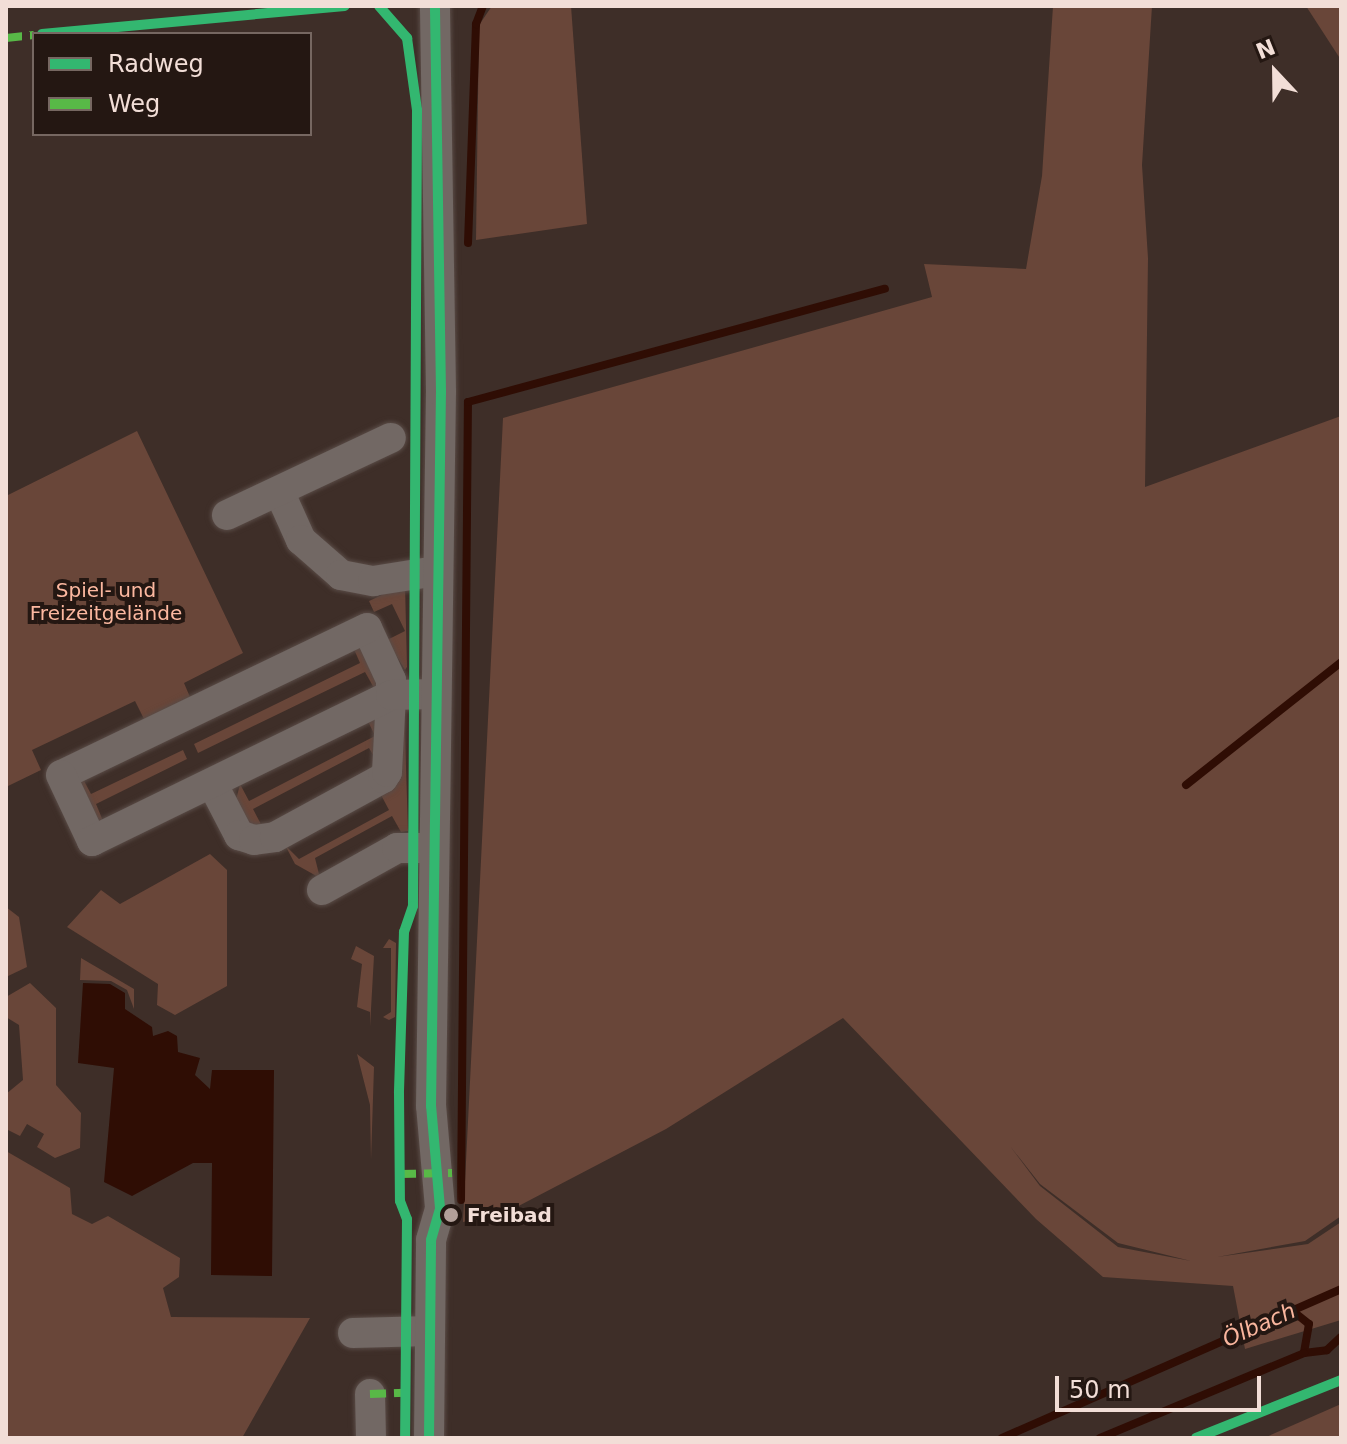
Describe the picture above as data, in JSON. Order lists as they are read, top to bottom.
{
  "water": ["Ölbach"],
  "parks": ["Spiel- und Freizeitgelände"],
  "places": ["Freibad"],
  "legend": ["Radweg", "Weg"],
  "scale_bar": "50 m",
  "north": "top"
}
